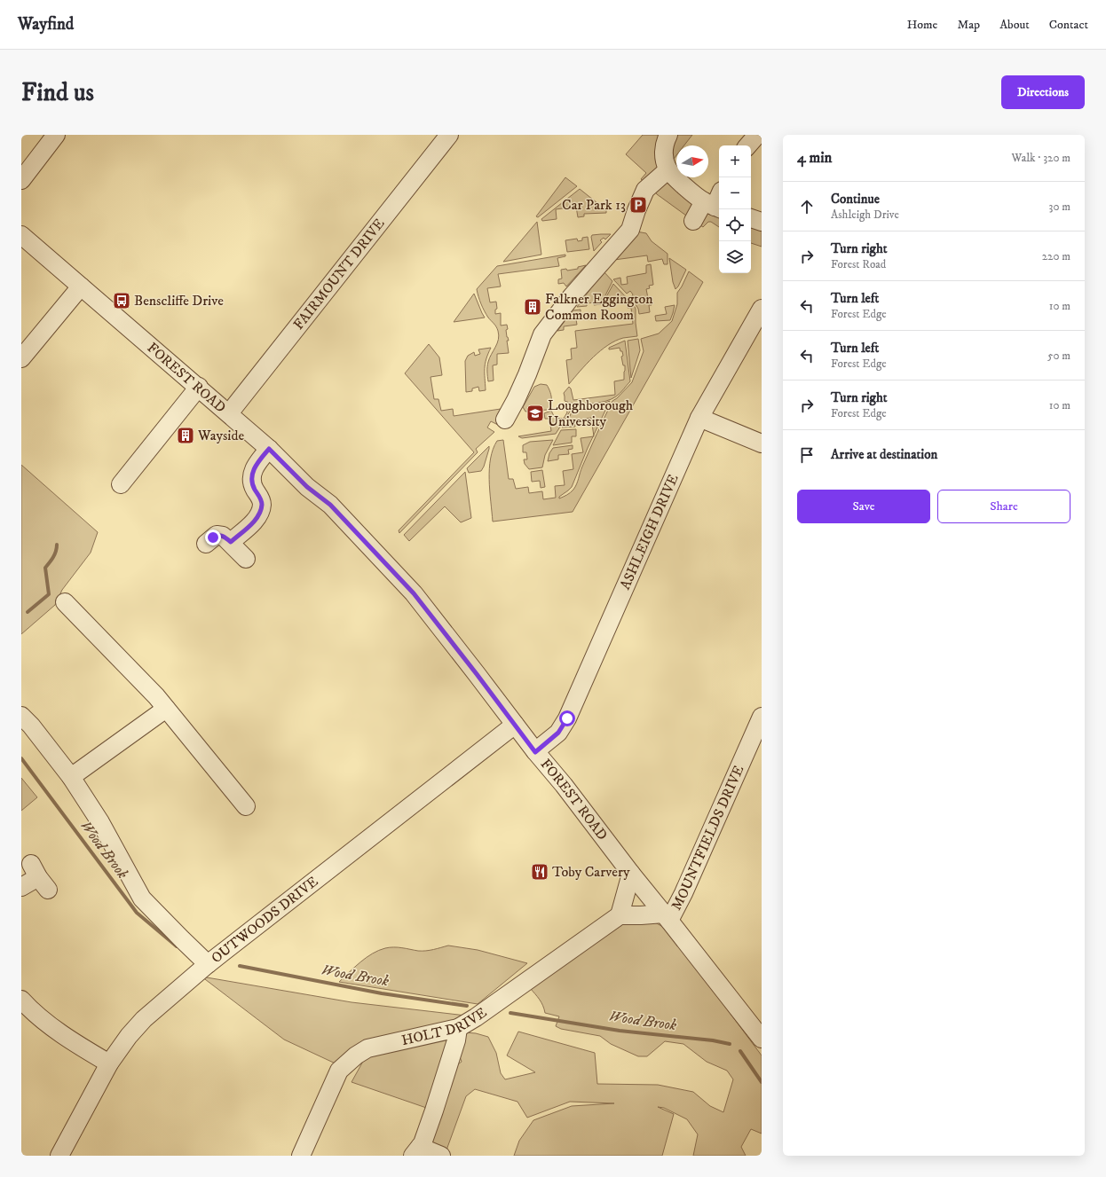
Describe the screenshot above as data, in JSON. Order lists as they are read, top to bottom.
{
  "streets": {
    "street": [
      "FAIRMOUNT DRIVE",
      "FOREST ROAD",
      "ASHLEIGH DRIVE",
      "MOUNTFIELDS DRIVE",
      "OUTWOODS DRIVE",
      "HOLT DRIVE"
    ]
  },
  "crossings": [
    ["FAIRMOUNT DRIVE", "FOREST ROAD"],
    ["FOREST ROAD", "ASHLEIGH DRIVE"],
    ["FOREST ROAD", "MOUNTFIELDS DRIVE"],
    ["FOREST ROAD", "OUTWOODS DRIVE"]
  ],
  "water": ["Wood Brook"],
  "places": {
    "parking": ["Car Park 13"],
    "bus stop": ["Benscliffe Drive"],
    "building": ["Falkner Eggington Common Room", "Wayside"],
    "school or university": ["Loughborough University"],
    "restaurant": ["Toby Carvery"]
  },
  "north": "right",
  "page": {
    "header": "Wayfind",
    "nav": [
      "Home",
      "Map",
      "About",
      "Contact"
    ],
    "buttons": [
      "Directions",
      ["Save", "Share"]
    ],
    "title": "Find us",
    "heading": ["4 min", "Walk · 320 m"],
    "map_buttons": ["+", "−"],
    "list": [
      ["Continue", "Ashleigh Drive", "30 m"],
      ["Turn right", "Forest Road", "220 m"],
      ["Turn left", "Forest Edge", "10 m"],
      ["Turn left", "Forest Edge", "50 m"],
      ["Turn right", "Forest Edge", "10 m"],
      "Arrive at destination"
    ]
  }
}
